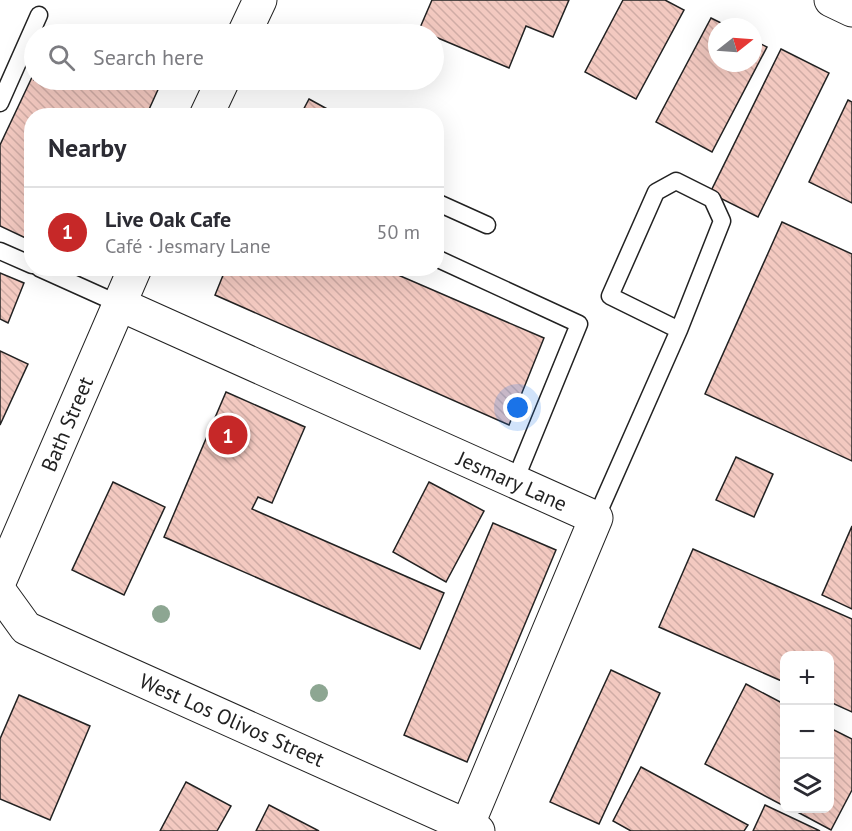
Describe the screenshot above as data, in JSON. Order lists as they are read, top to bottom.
{
  "streets": {
    "street": ["Bath Street", "Jesmary Lane", "West Los Olivos Street"]
  },
  "crossings": [
    ["Bath Street", "Jesmary Lane"]
  ],
  "north": "right",
  "page": {
    "search": "Search here",
    "heading": "Nearby",
    "list": [
      {
        "mark": "1",
        "name": "Live Oak Cafe",
        "note": "Café · Jesmary Lane",
        "value": "50 m"
      }
    ],
    "pins": "1",
    "map_buttons": ["+", "−"]
  }
}
